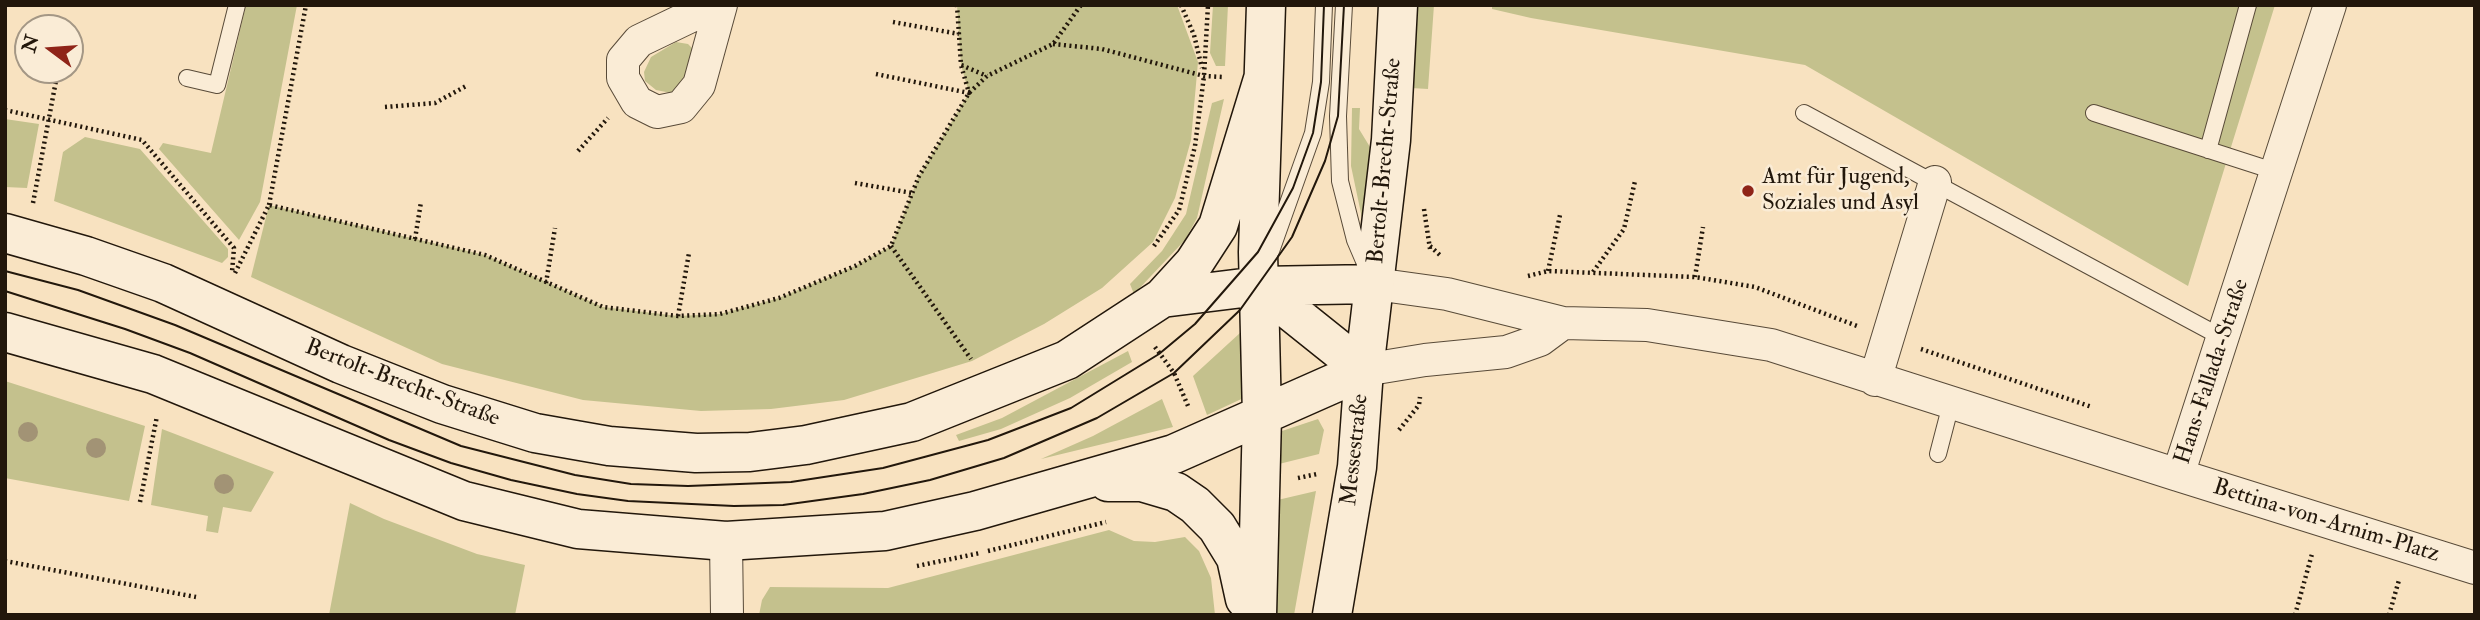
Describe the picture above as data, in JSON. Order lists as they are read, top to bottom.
{
  "streets": {
    "main road": ["Bertolt-Brecht-Straße", "Messestraße"],
    "street": ["Hans-Fallada-Straße", "Bettina-von-Arnim-Platz"]
  },
  "crossings": [
    ["Bertolt-Brecht-Straße", "Hans-Fallada-Straße"],
    ["Bertolt-Brecht-Straße", "Messestraße"],
    ["Hans-Fallada-Straße", "Messestraße"],
    ["Hans-Fallada-Straße", "Bettina-von-Arnim-Platz"]
  ],
  "places": ["Amt für Jugend, Soziales und Asyl"],
  "north": "left"
}
